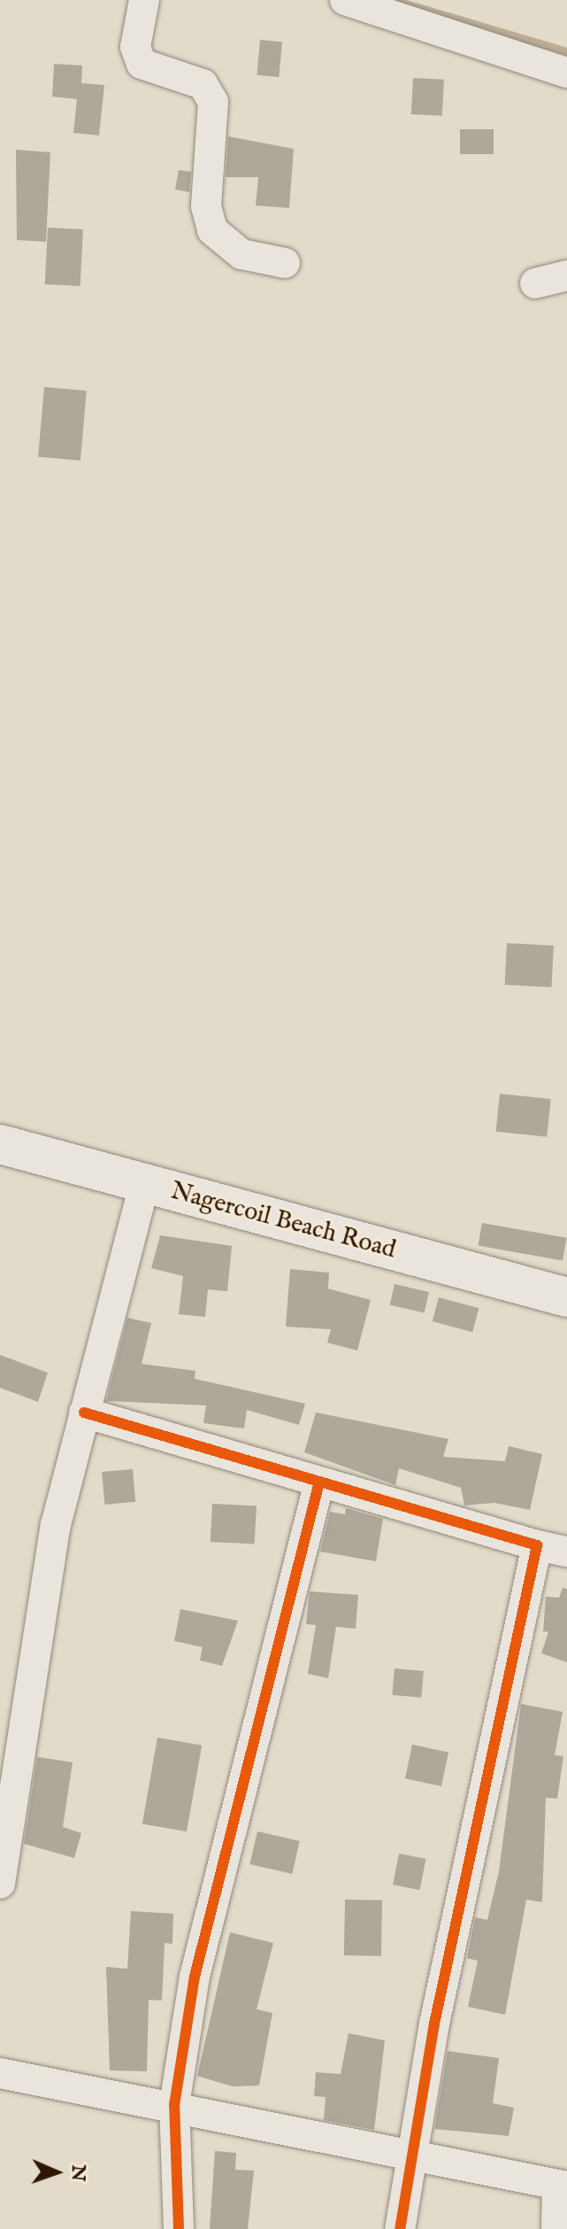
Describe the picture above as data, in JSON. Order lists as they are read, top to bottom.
{
  "streets": {
    "main road": ["Nagercoil Beach Road"]
  },
  "north": "right"
}
